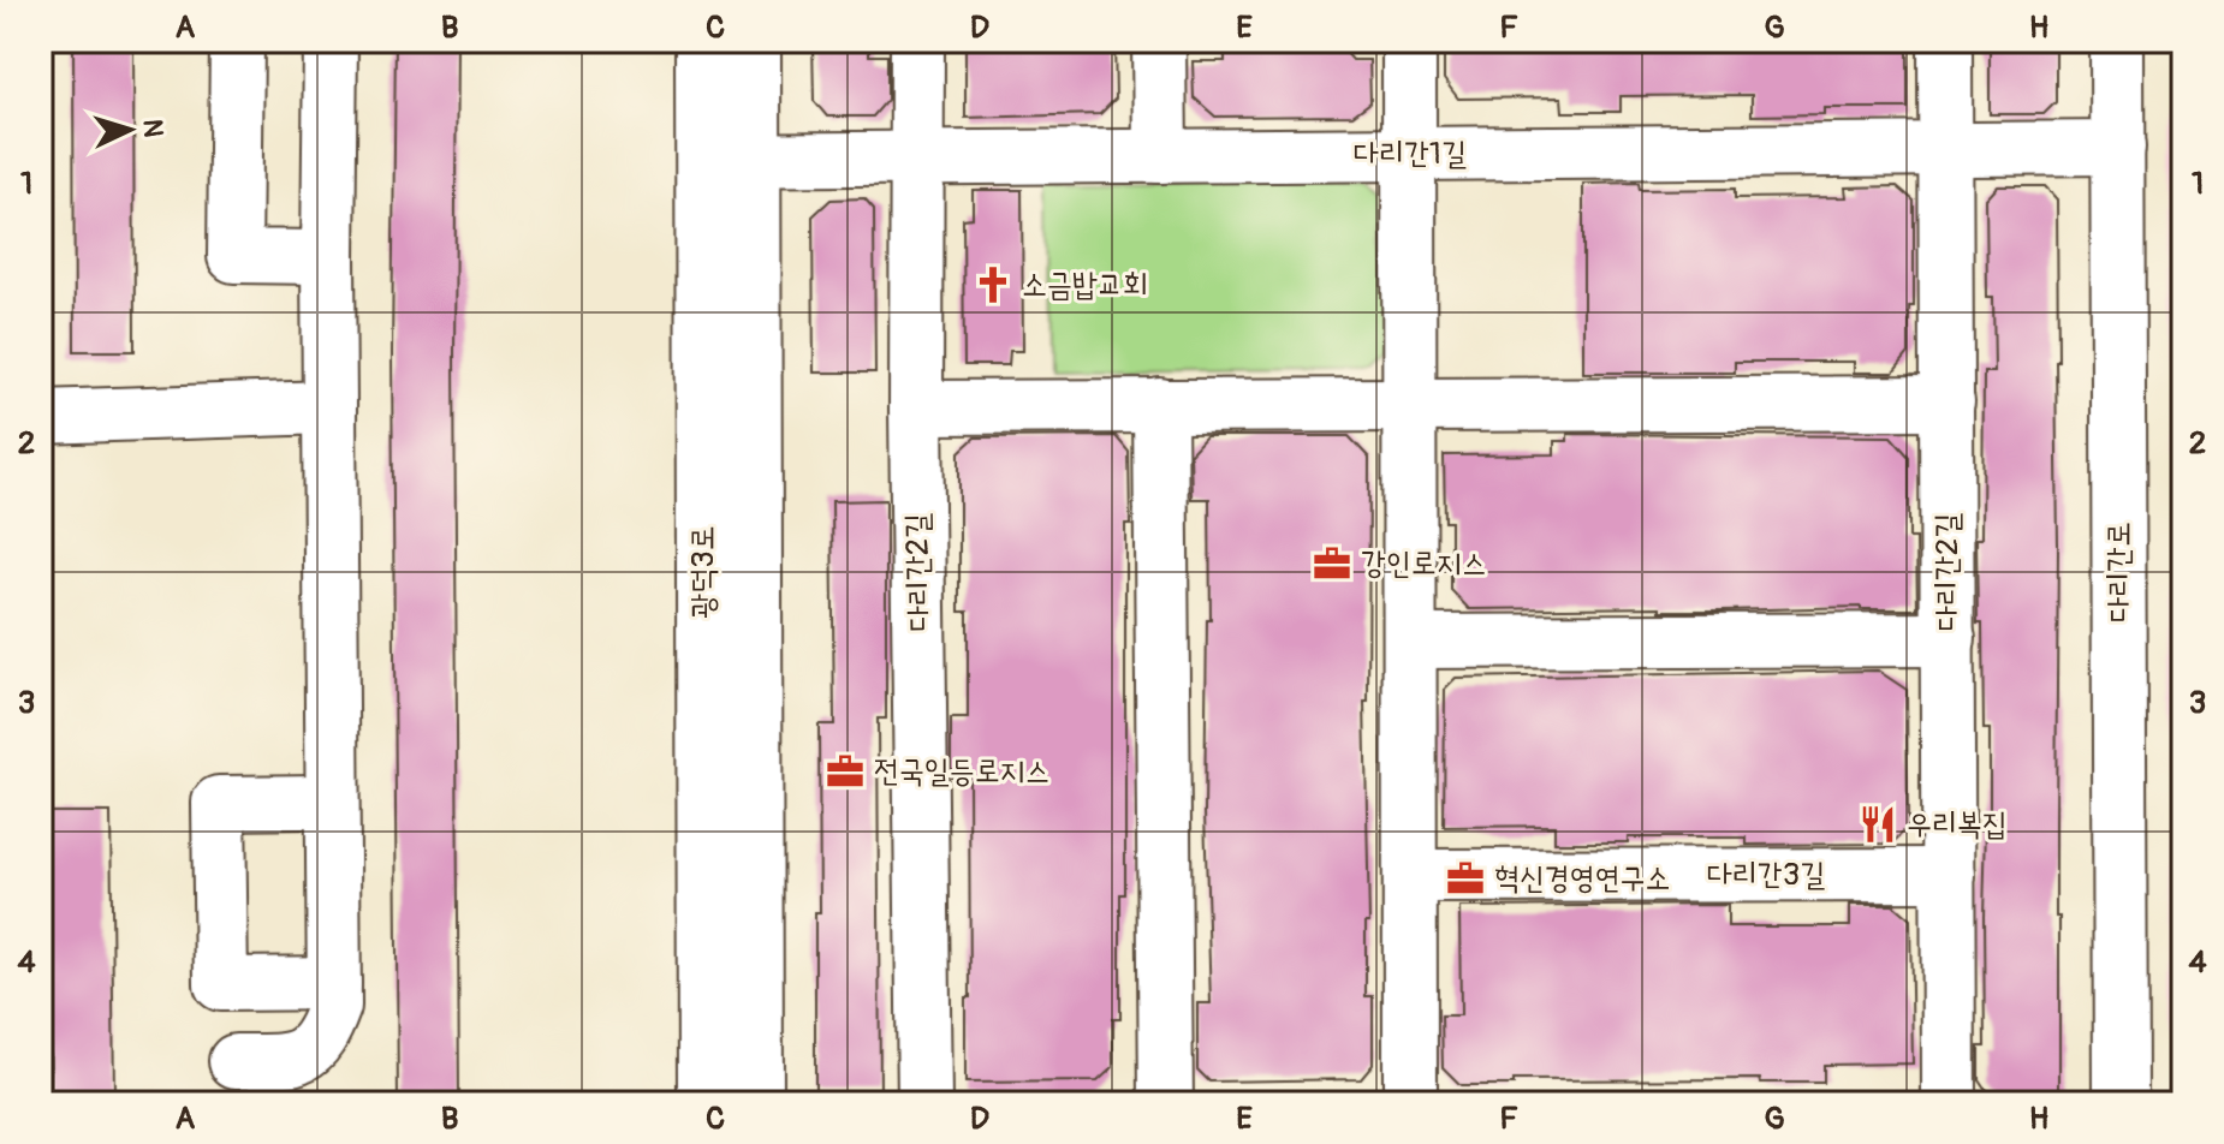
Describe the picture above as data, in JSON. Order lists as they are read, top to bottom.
{
  "streets": {
    "street": [
      "다리간1길",
      "광덕3로",
      "다리간2길",
      "다리간로",
      "다리간3길"
    ]
  },
  "crossings": [
    ["다리간1길", "광덕3로"],
    ["다리간1길", "다리간2길"],
    ["다리간1길", "다리간로"],
    ["다리간2길", "다리간3길"]
  ],
  "places": {
    "church": ["소금밥교회"],
    "office": ["강인로지스", "전국일등로지스", "혁신경영연구소"],
    "restaurant": ["우리복집"]
  },
  "north": "right",
  "grid": {
    "columns": [
      "A",
      "B",
      "C",
      "D",
      "E",
      "F",
      "G",
      "H"
    ],
    "rows": [
      "1",
      "2",
      "3",
      "4"
    ]
  }
}
